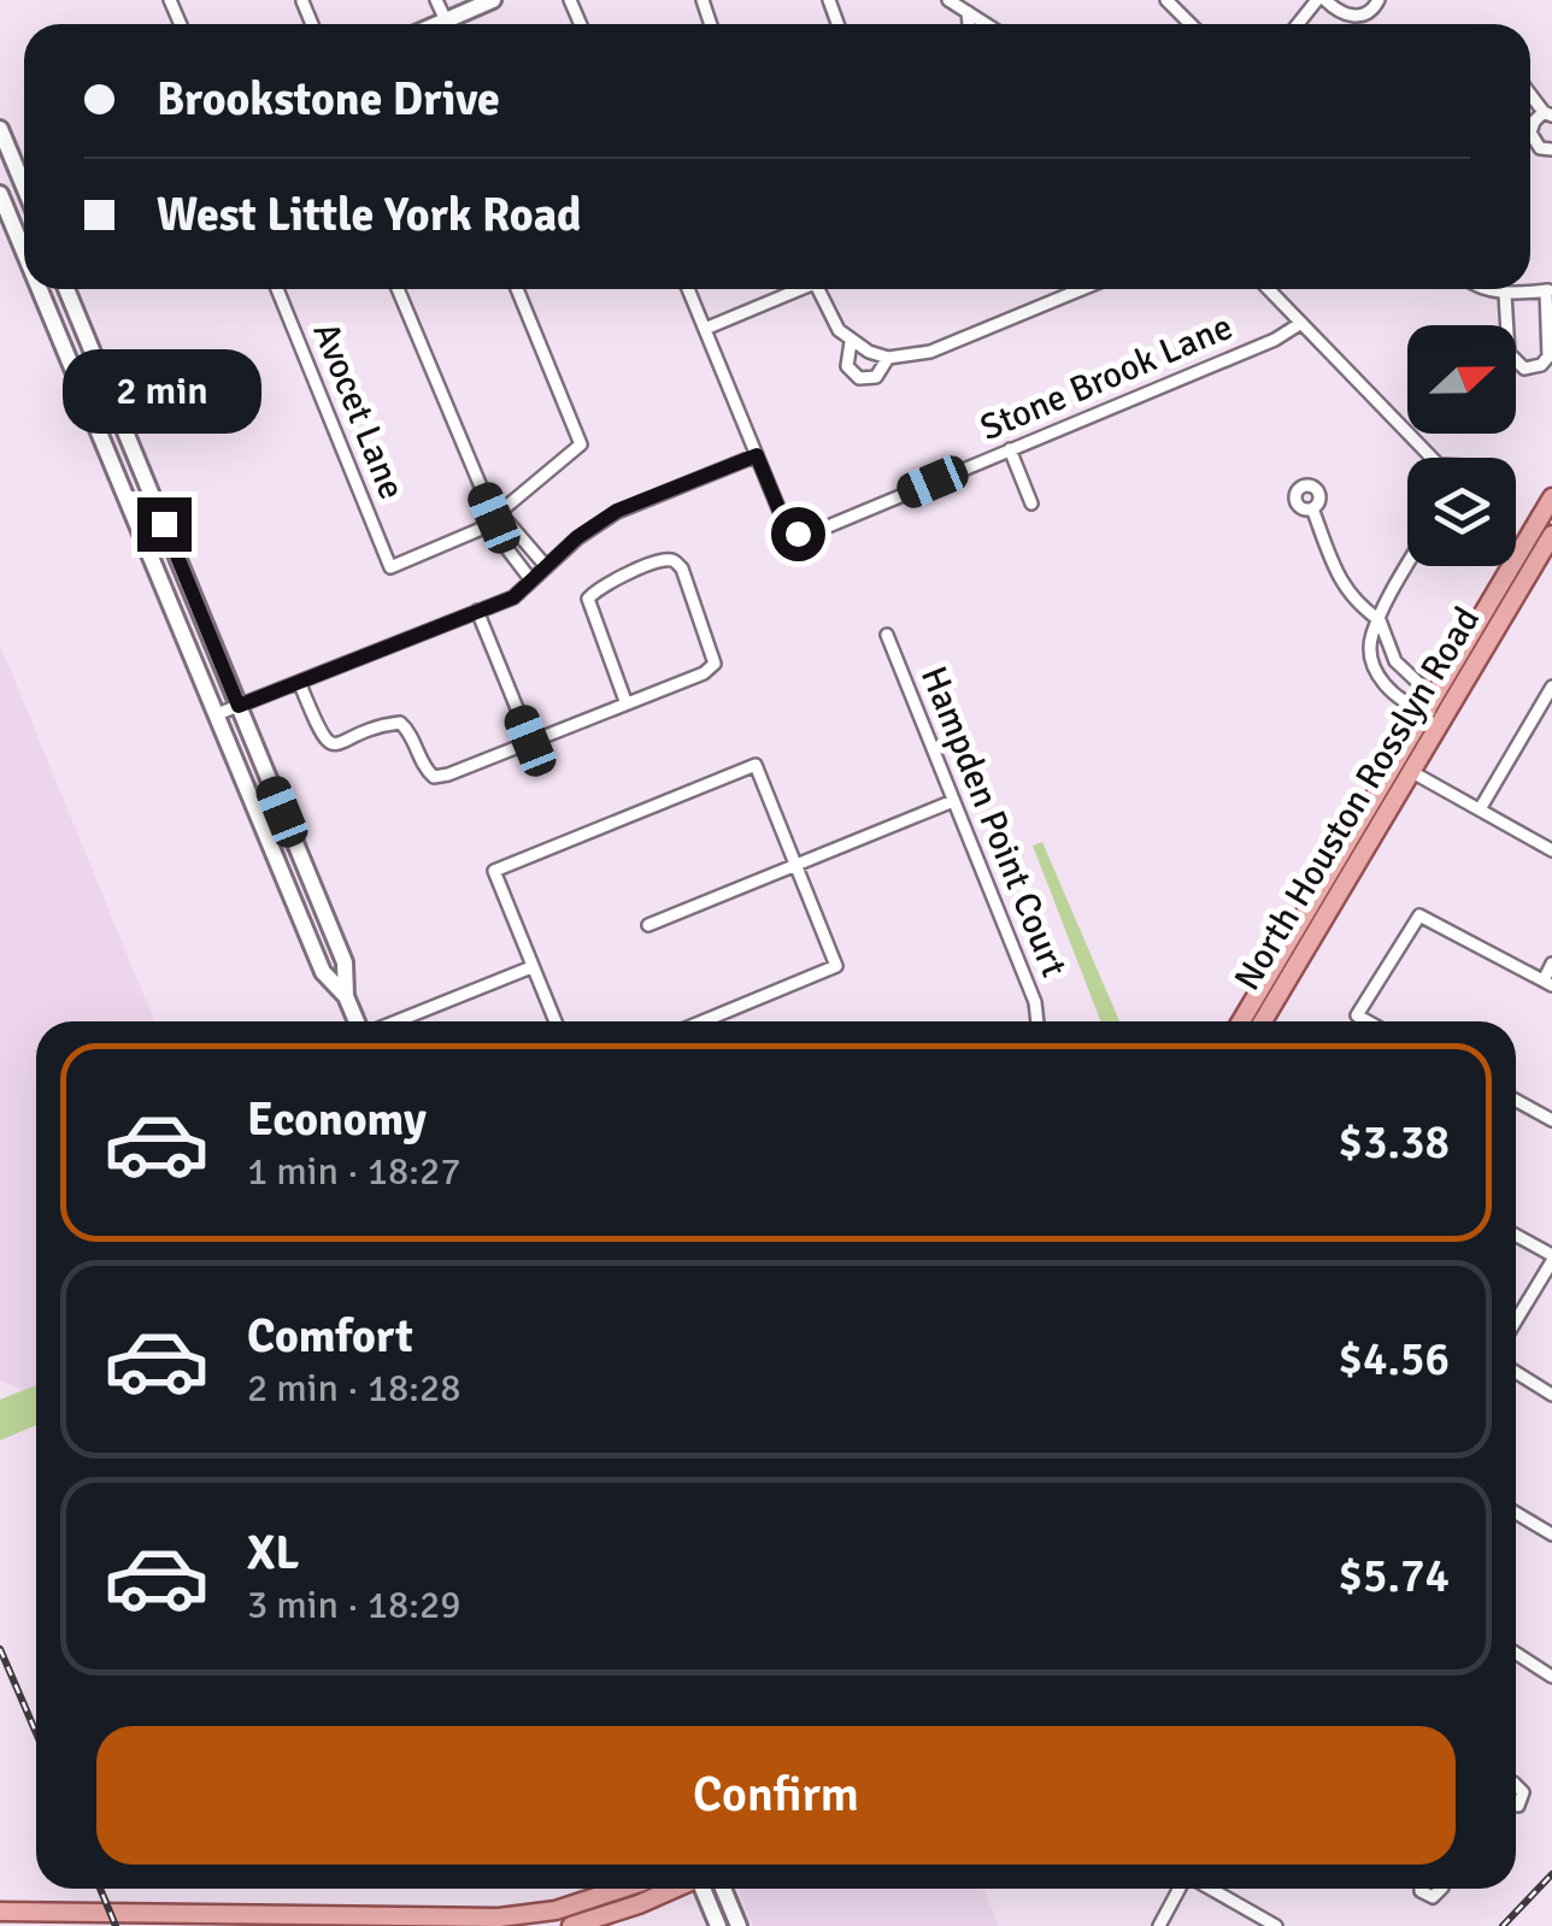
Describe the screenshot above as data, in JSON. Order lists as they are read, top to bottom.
{
  "streets": {
    "main road": ["North Houston Rosslyn Road"],
    "street": ["Stone Brook Lane", "Avocet Lane", "Hampden Point Court"]
  },
  "north": "right",
  "page": {
    "banner": ["Brookstone Drive", "West Little York Road"],
    "bubble": "2 min",
    "list": [
      {
        "name": "Economy",
        "note": "1 min · 18:27",
        "value": "$3.38"
      },
      {
        "name": "Comfort",
        "note": "2 min · 18:28",
        "value": "$4.56"
      },
      {
        "name": "XL",
        "note": "3 min · 18:29",
        "value": "$5.74"
      }
    ],
    "buttons": "Confirm"
  }
}
